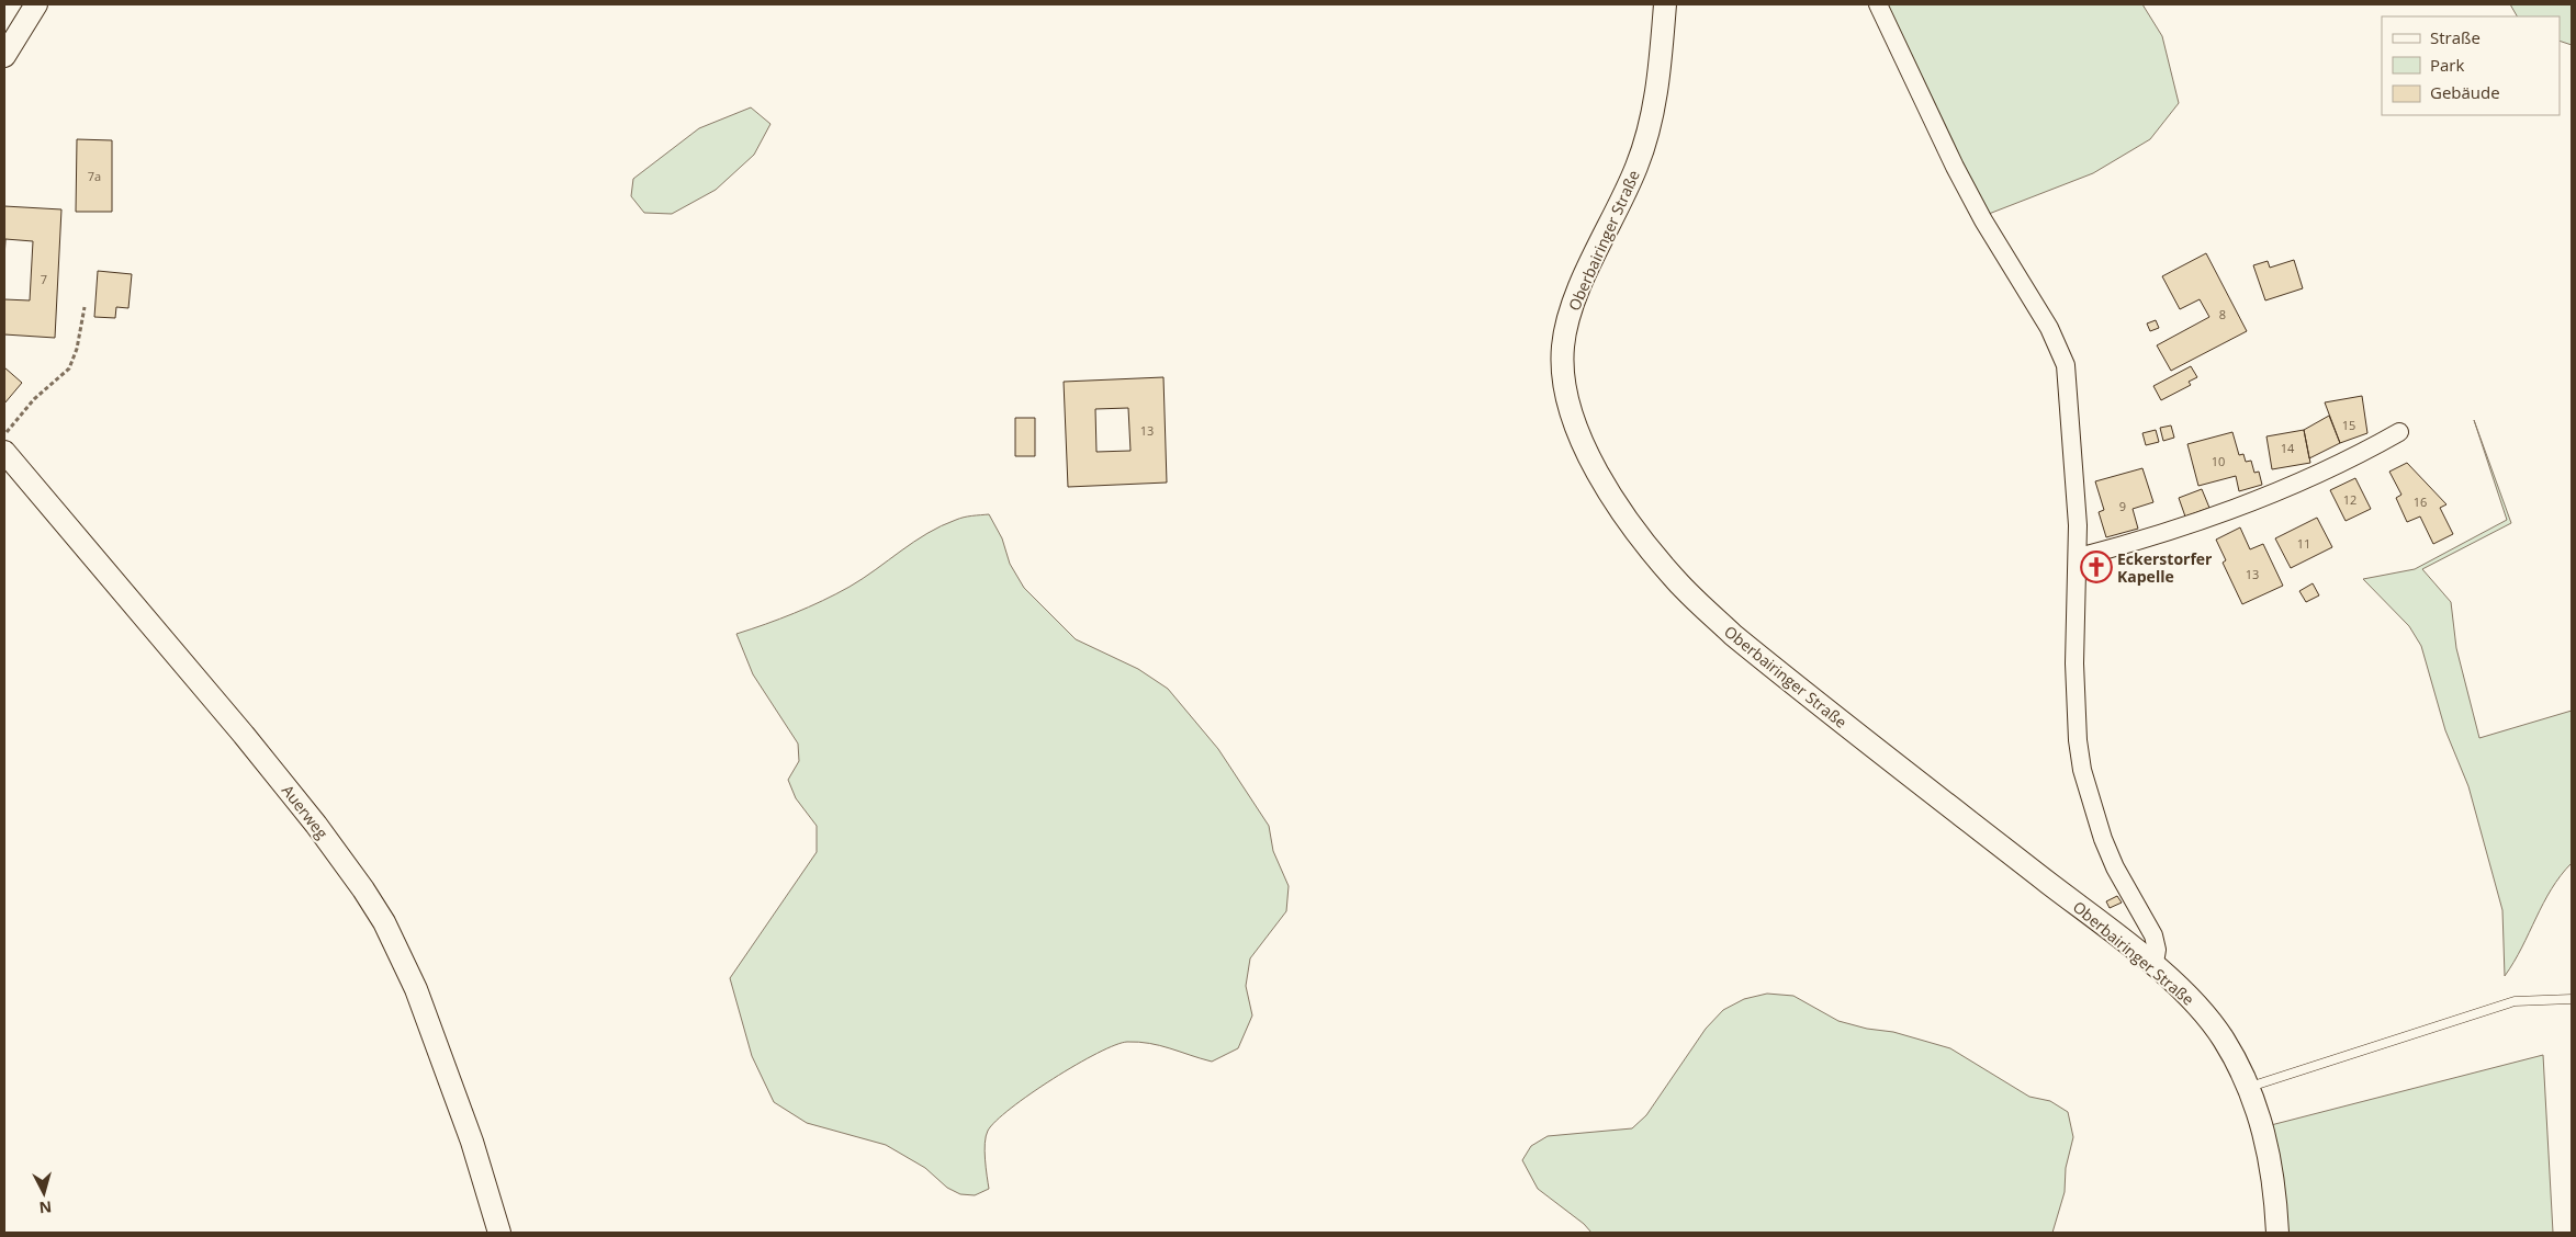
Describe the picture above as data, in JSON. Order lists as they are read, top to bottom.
{
  "streets": {
    "street": ["Oberbairinger Straße", "Auerweg"]
  },
  "places": {
    "church": ["Eckerstorfer Kapelle"]
  },
  "house_numbers": [
    "7a",
    "7",
    "8",
    "15",
    "13",
    "14",
    "10",
    "12",
    "16",
    "9",
    "11",
    "13"
  ],
  "legend": ["Straße", "Park", "Gebäude"],
  "north": "bottom"
}
